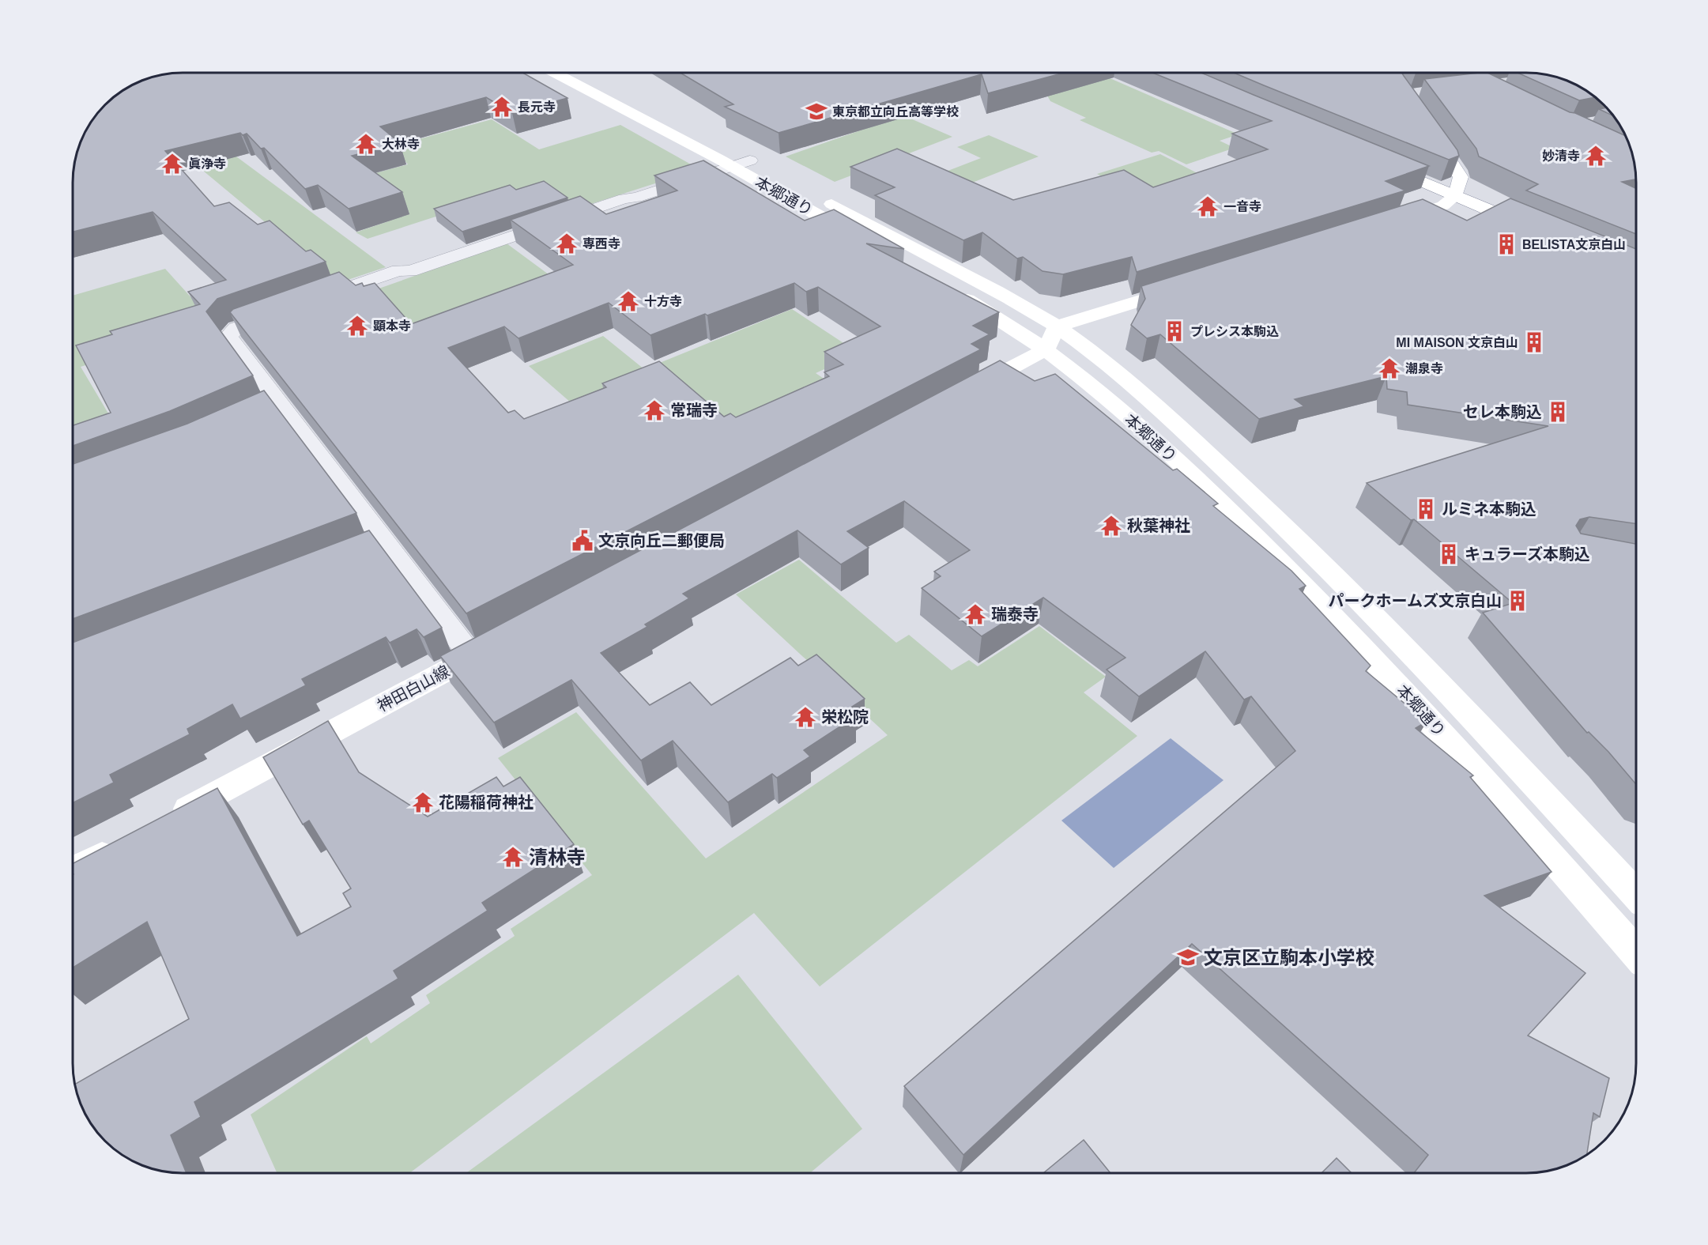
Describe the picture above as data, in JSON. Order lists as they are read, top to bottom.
{
  "streets": {
    "main road": ["本郷通り", "神田白山線"]
  },
  "places": {
    "temple": [
      "長元寺",
      "大林寺",
      "妙清寺",
      "眞浄寺",
      "一音寺",
      "専西寺",
      "十方寺",
      "顕本寺",
      "潮泉寺",
      "常瑞寺",
      "秋葉神社",
      "瑞泰寺",
      "栄松院",
      "花陽稲荷神社",
      "清林寺"
    ],
    "school or university": ["東京都立向丘高等学校", "文京区立駒本小学校"],
    "building": [
      "BELISTA文京白山",
      "プレシス本駒込",
      "MI MAISON 文京白山",
      "セレ本駒込",
      "ルミネ本駒込",
      "キュラーズ本駒込",
      "パークホームズ文京白山"
    ],
    "public building": ["文京向丘二郵便局"]
  }
}
